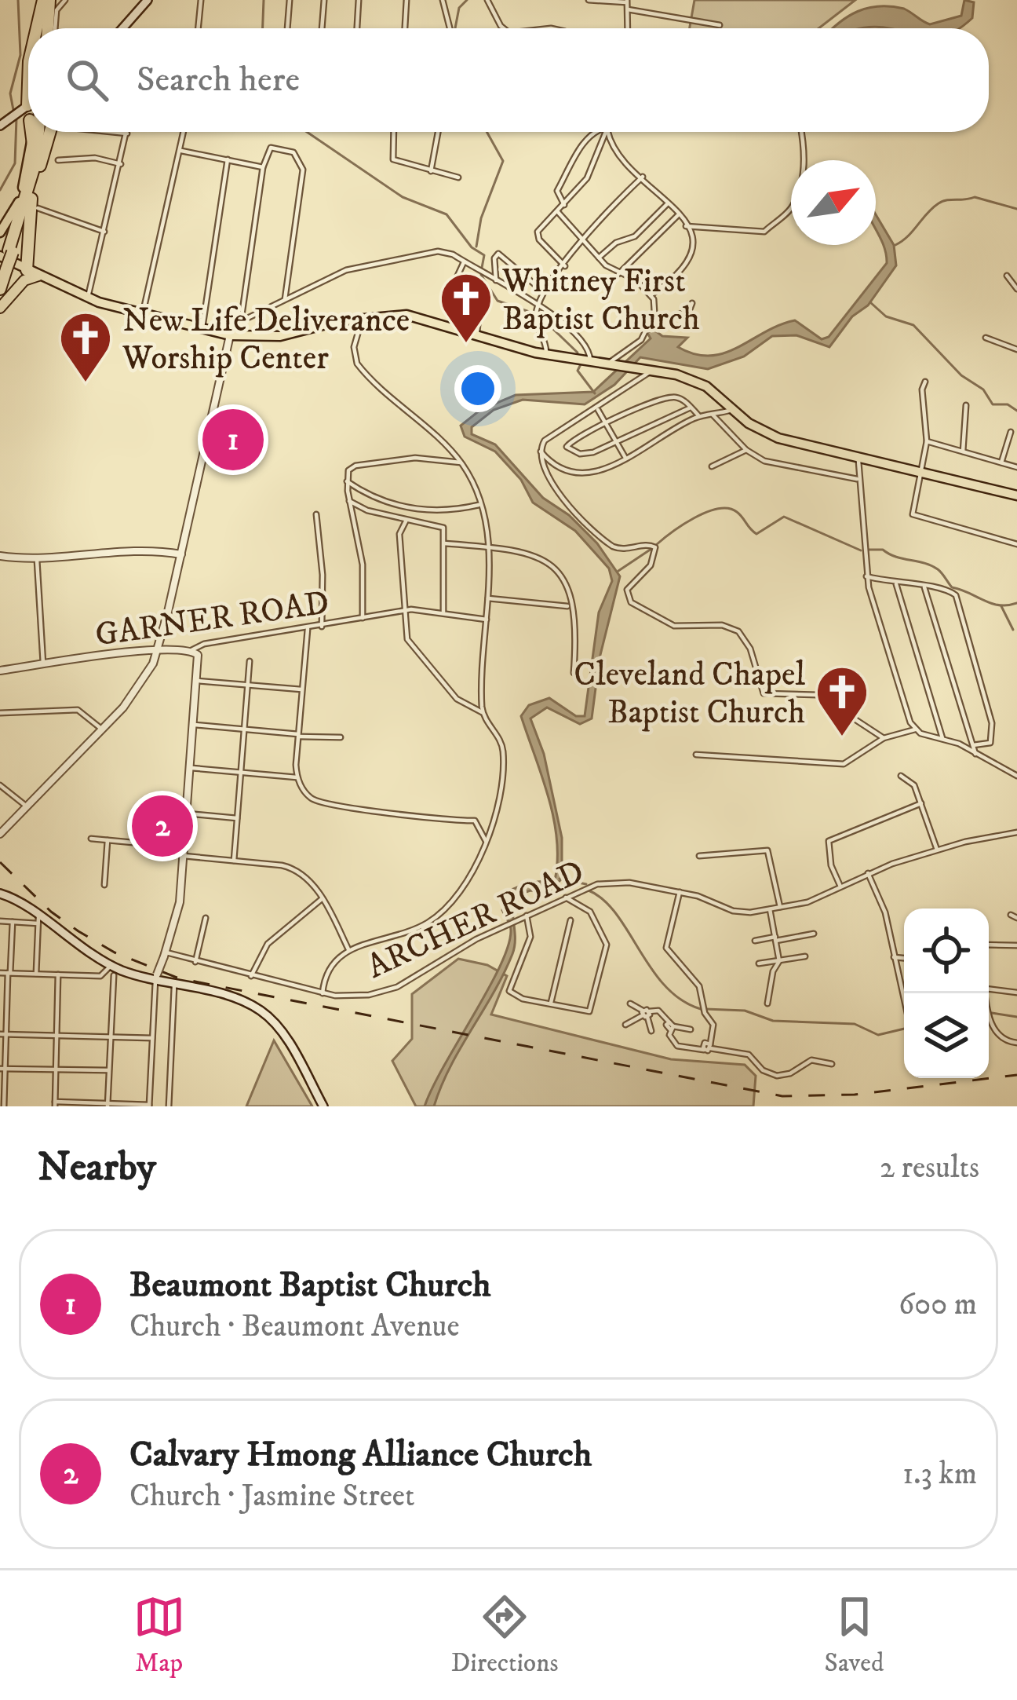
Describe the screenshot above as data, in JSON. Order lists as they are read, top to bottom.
{
  "streets": {
    "street": ["GARNER ROAD", "ARCHER ROAD"]
  },
  "places": {
    "church": ["Whitney First Baptist Church", "New Life Deliverance Worship Center", "Cleveland Chapel Baptist Church"]
  },
  "north": "top right",
  "page": {
    "search": "Search here",
    "pins": ["1", "2"],
    "heading": ["Nearby", "2 results"],
    "list": [
      {
        "mark": "1",
        "name": "Beaumont Baptist Church",
        "note": "Church · Beaumont Avenue",
        "value": "600 m"
      },
      {
        "mark": "2",
        "name": "Calvary Hmong Alliance Church",
        "note": "Church · Jasmine Street",
        "value": "1.3 km"
      }
    ],
    "nav": ["Map", "Directions", "Saved"]
  }
}
